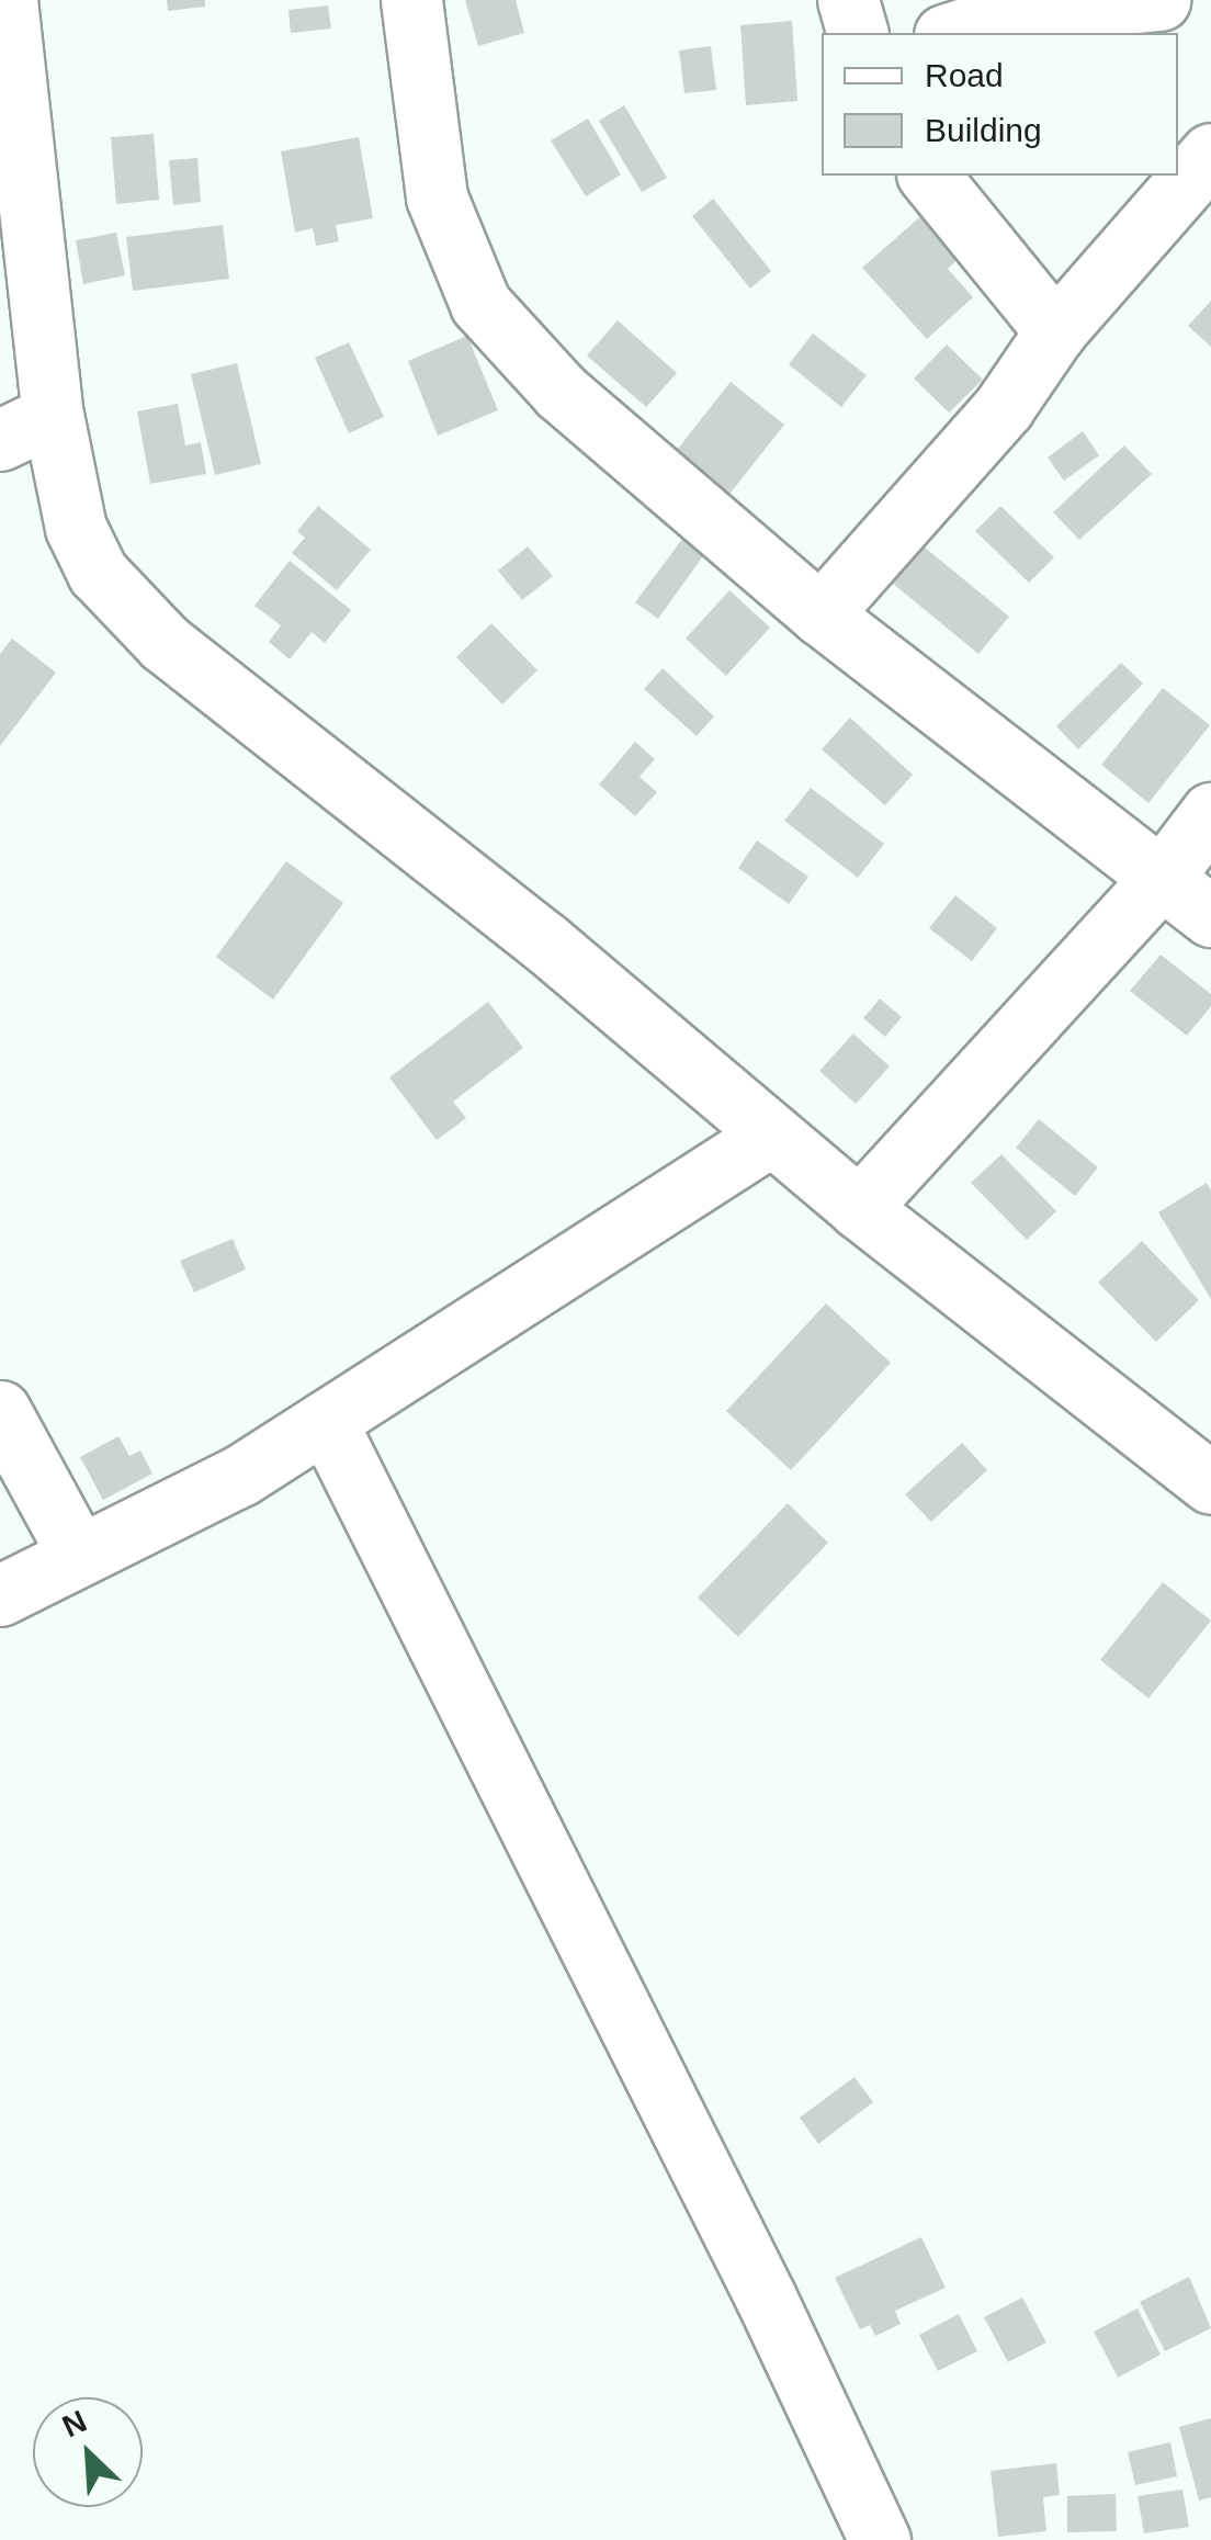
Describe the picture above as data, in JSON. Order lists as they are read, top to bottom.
{
  "legend": ["Road", "Building"],
  "north": "top left"
}
